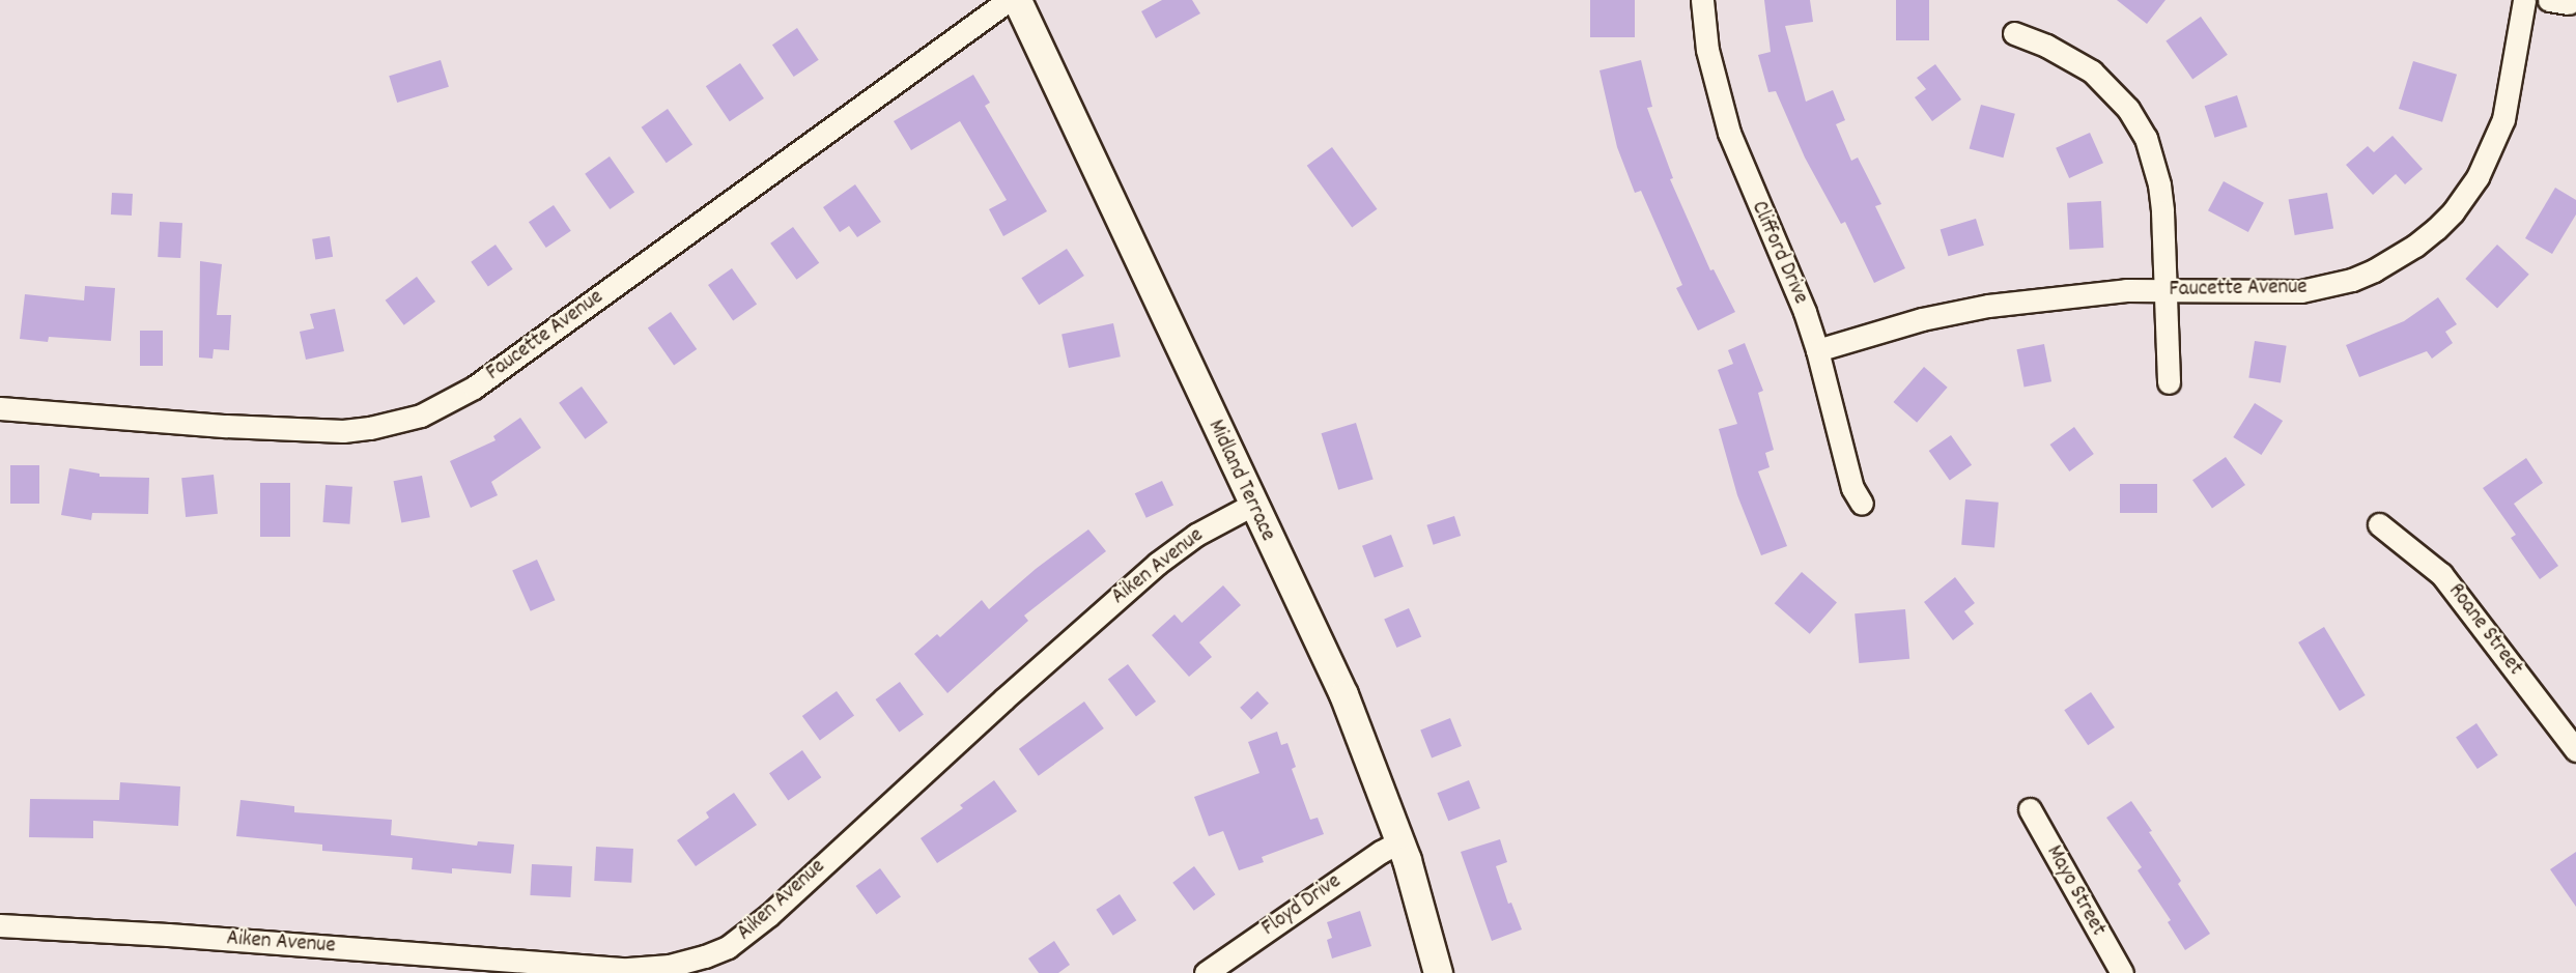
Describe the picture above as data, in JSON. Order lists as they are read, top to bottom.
{
  "streets": {
    "street": [
      "Clifford Drive",
      "Faucette Avenue",
      "Midland Terrace",
      "Aiken Avenue",
      "Roane Street",
      "Mayo Street",
      "Floyd Drive"
    ]
  },
  "crossings": [
    ["Clifford Drive", "Faucette Avenue"],
    ["Midland Terrace", "Aiken Avenue"],
    ["Midland Terrace", "Floyd Drive"]
  ]
}
